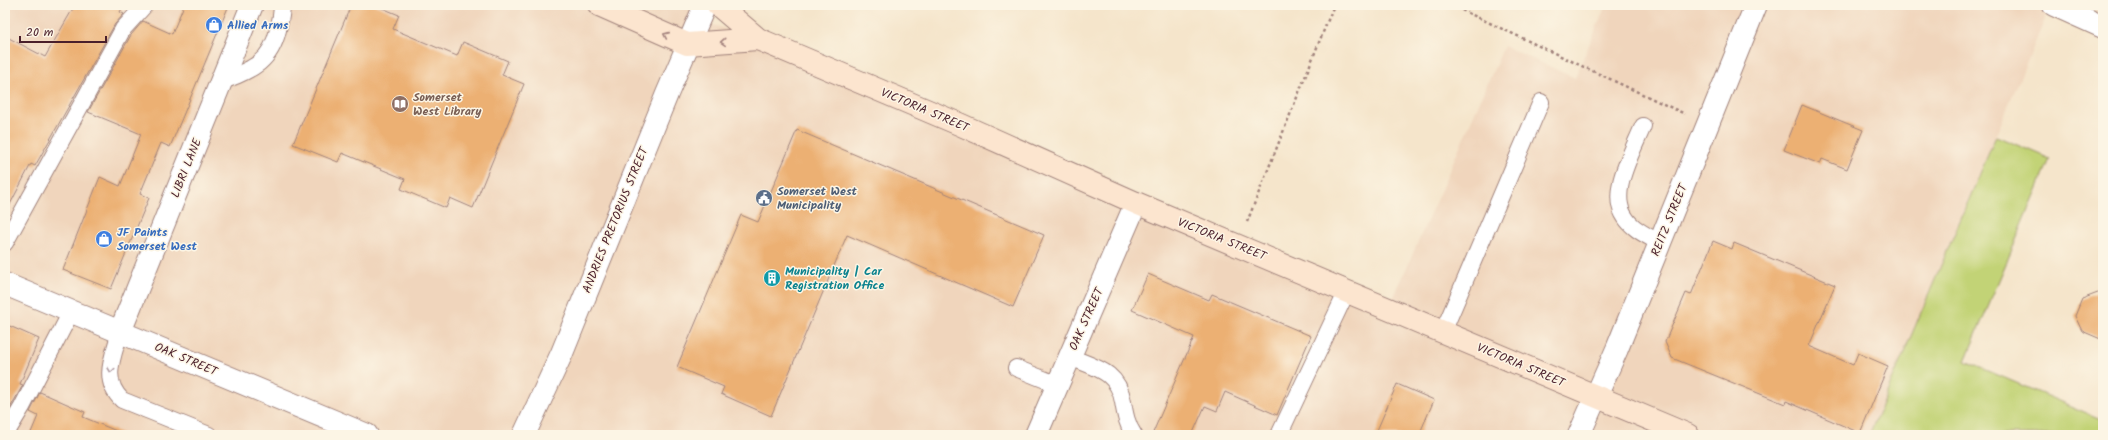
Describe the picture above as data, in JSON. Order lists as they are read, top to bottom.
{
  "streets": {
    "main road": ["VICTORIA STREET"],
    "street": [
      "LIBRI LANE",
      "ANDRIES PRETORIUS STREET",
      "REITZ STREET",
      "OAK STREET"
    ]
  },
  "crossings": [
    ["VICTORIA STREET", "ANDRIES PRETORIUS STREET"],
    ["VICTORIA STREET", "REITZ STREET"],
    ["VICTORIA STREET", "OAK STREET"],
    ["LIBRI LANE", "OAK STREET"]
  ],
  "places": {
    "shop": ["Allied Arms", "JF Paints Somerset West"],
    "library": ["Somerset West Library"],
    "public building": ["Somerset West Municipality"],
    "building": ["Municipality | Car Registration Office"]
  },
  "scale_bar": "20 m"
}
